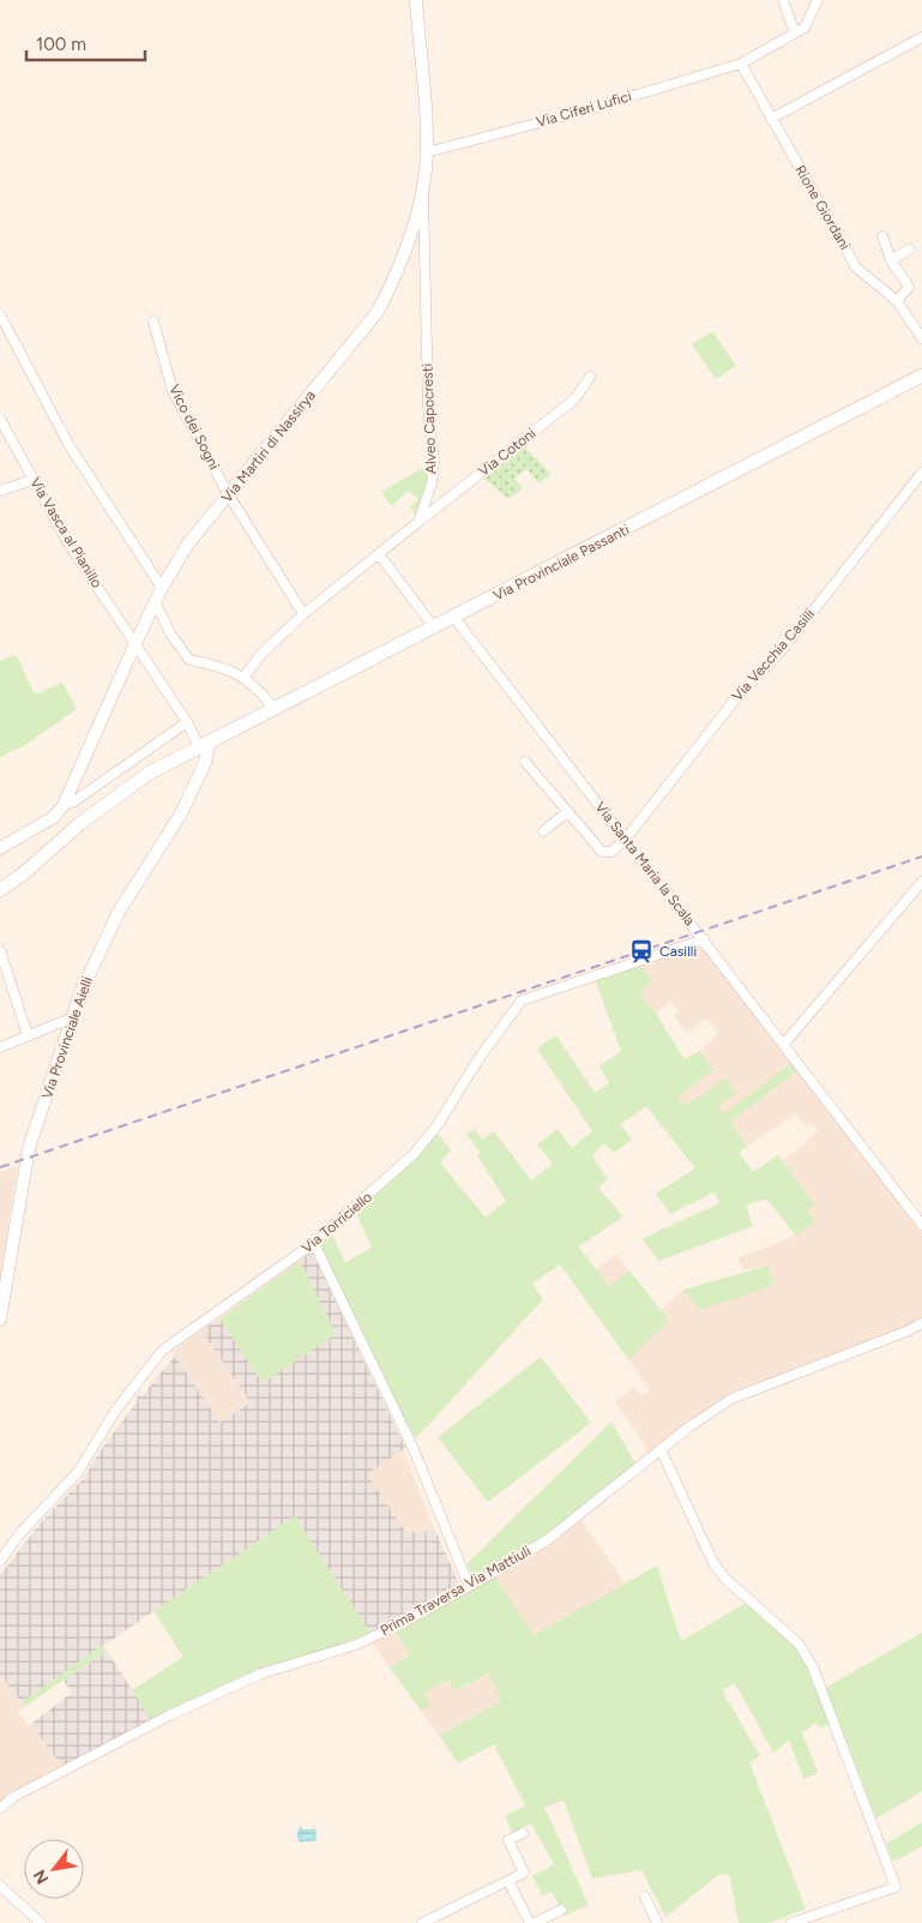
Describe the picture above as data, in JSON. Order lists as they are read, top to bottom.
{
  "streets": {
    "main road": ["Via Provinciale Passanti"],
    "street": [
      "Via Ciferi Lufici",
      "Rione Giordani",
      "Alveo Capocresti",
      "Vico dei Sogni",
      "Via Martiri di Nassirya",
      "Via Cotoni",
      "Via Vasca al Pianillo",
      "Via Vecchia Casilli",
      "Via Santa Maria la Scala",
      "Via Provinciale Aielli",
      "Via Torriciello",
      "Prima Traversa Via Mattiuli"
    ]
  },
  "crossings": [
    ["Via Ciferi Lufici", "Rione Giordani"],
    ["Via Ciferi Lufici", "Via Martiri di Nassirya"],
    ["Alveo Capocresti", "Via Martiri di Nassirya"],
    ["Alveo Capocresti", "Via Cotoni"],
    ["Vico dei Sogni", "Via Martiri di Nassirya"],
    ["Via Martiri di Nassirya", "Via Vasca al Pianillo"],
    ["Via Vasca al Pianillo", "Via Provinciale Passanti"],
    ["Via Vasca al Pianillo", "Via Provinciale Aielli"],
    ["Via Provinciale Passanti", "Via Santa Maria la Scala"],
    ["Via Provinciale Passanti", "Via Provinciale Aielli"],
    ["Via Vecchia Casilli", "Via Santa Maria la Scala"],
    ["Via Santa Maria la Scala", "Via Torriciello"],
    ["Via Torriciello", "Prima Traversa Via Mattiuli"]
  ],
  "places": {
    "station": ["Casilli"]
  },
  "scale_bar": "100 m",
  "north": "bottom left"
}
